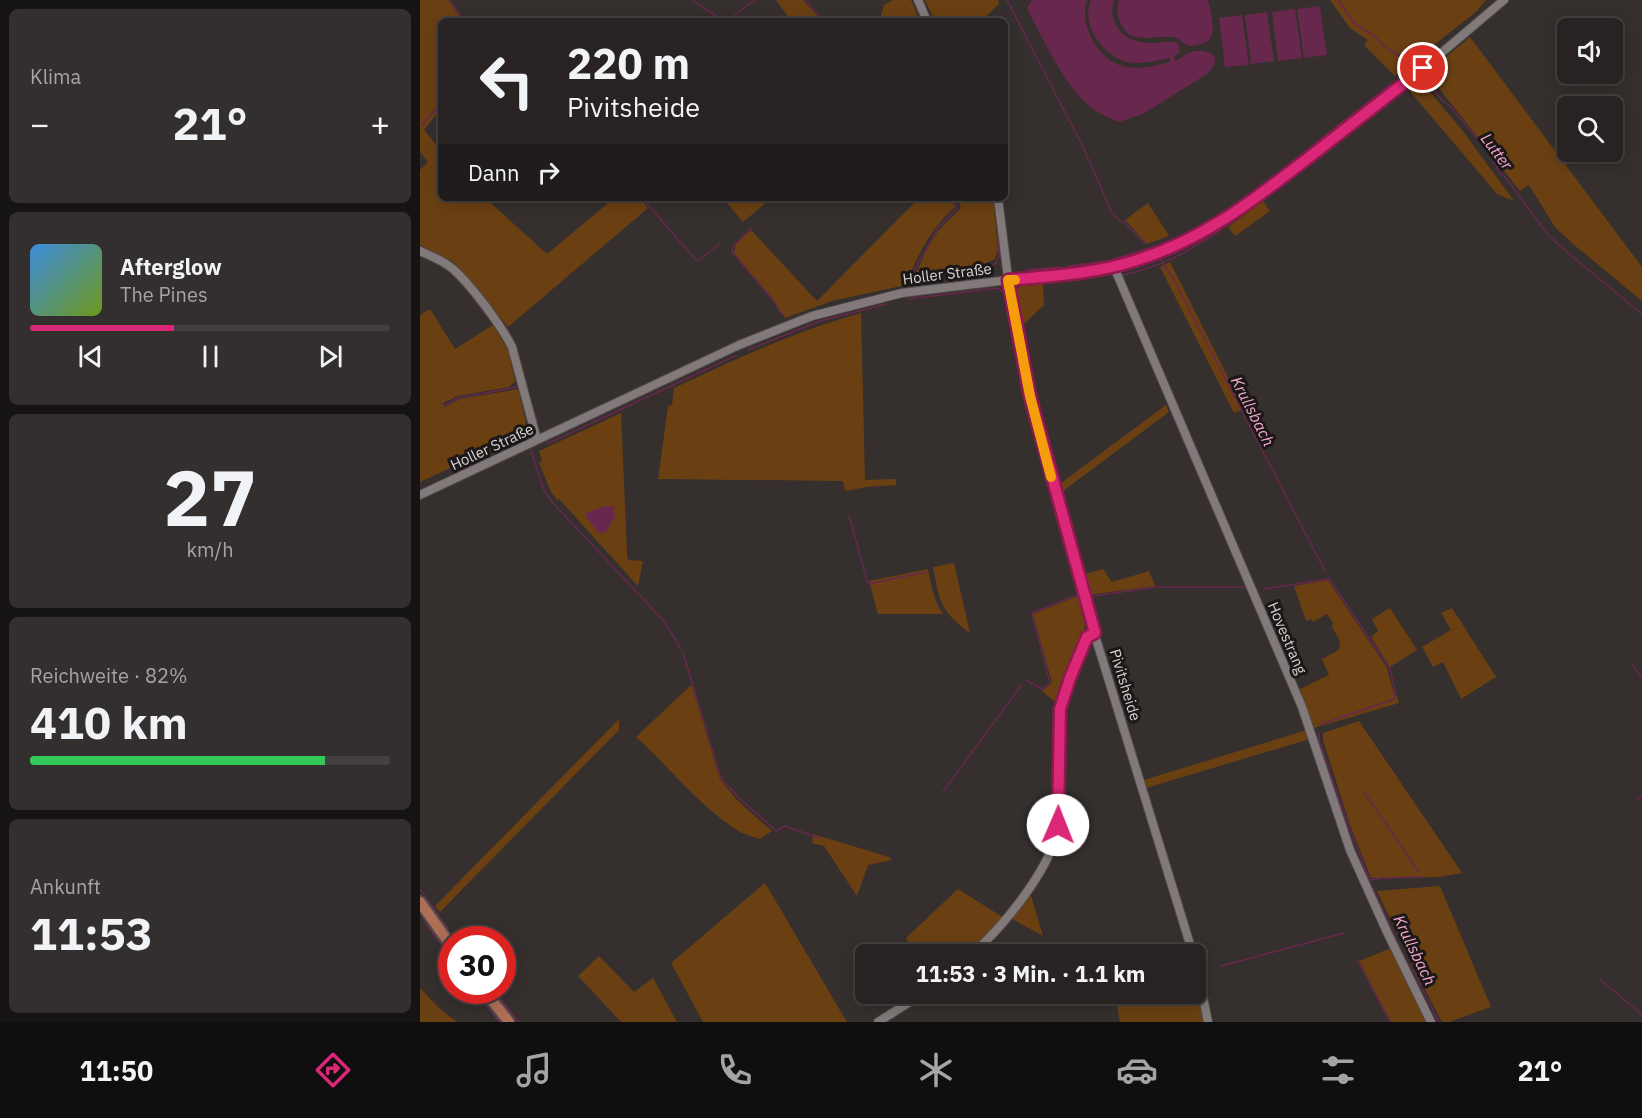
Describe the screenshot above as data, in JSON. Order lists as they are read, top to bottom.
{
  "streets": {
    "street": ["Holler Straße", "Hovestrang", "Pivitsheide"]
  },
  "crossings": [
    ["Holler Straße", "Hovestrang"],
    ["Holler Straße", "Pivitsheide"]
  ],
  "water": ["Lutter", "Krullsbach"],
  "page": {
    "tile": [
      "Klima",
      ["27", "km/h"],
      ["Reichweite · 82%", "410 km"],
      ["Ankunft", "11:53"]
    ],
    "turn": ["220 m", "Pivitsheide"],
    "heat": ["−", "21°", "+"],
    "then": "Dann",
    "song": ["Afterglow", "The Pines"],
    "limit": "30",
    "trip": "11:53 · 3 Min. · 1.1 km",
    "tabs": ["11:50", "21°"]
  }
}
